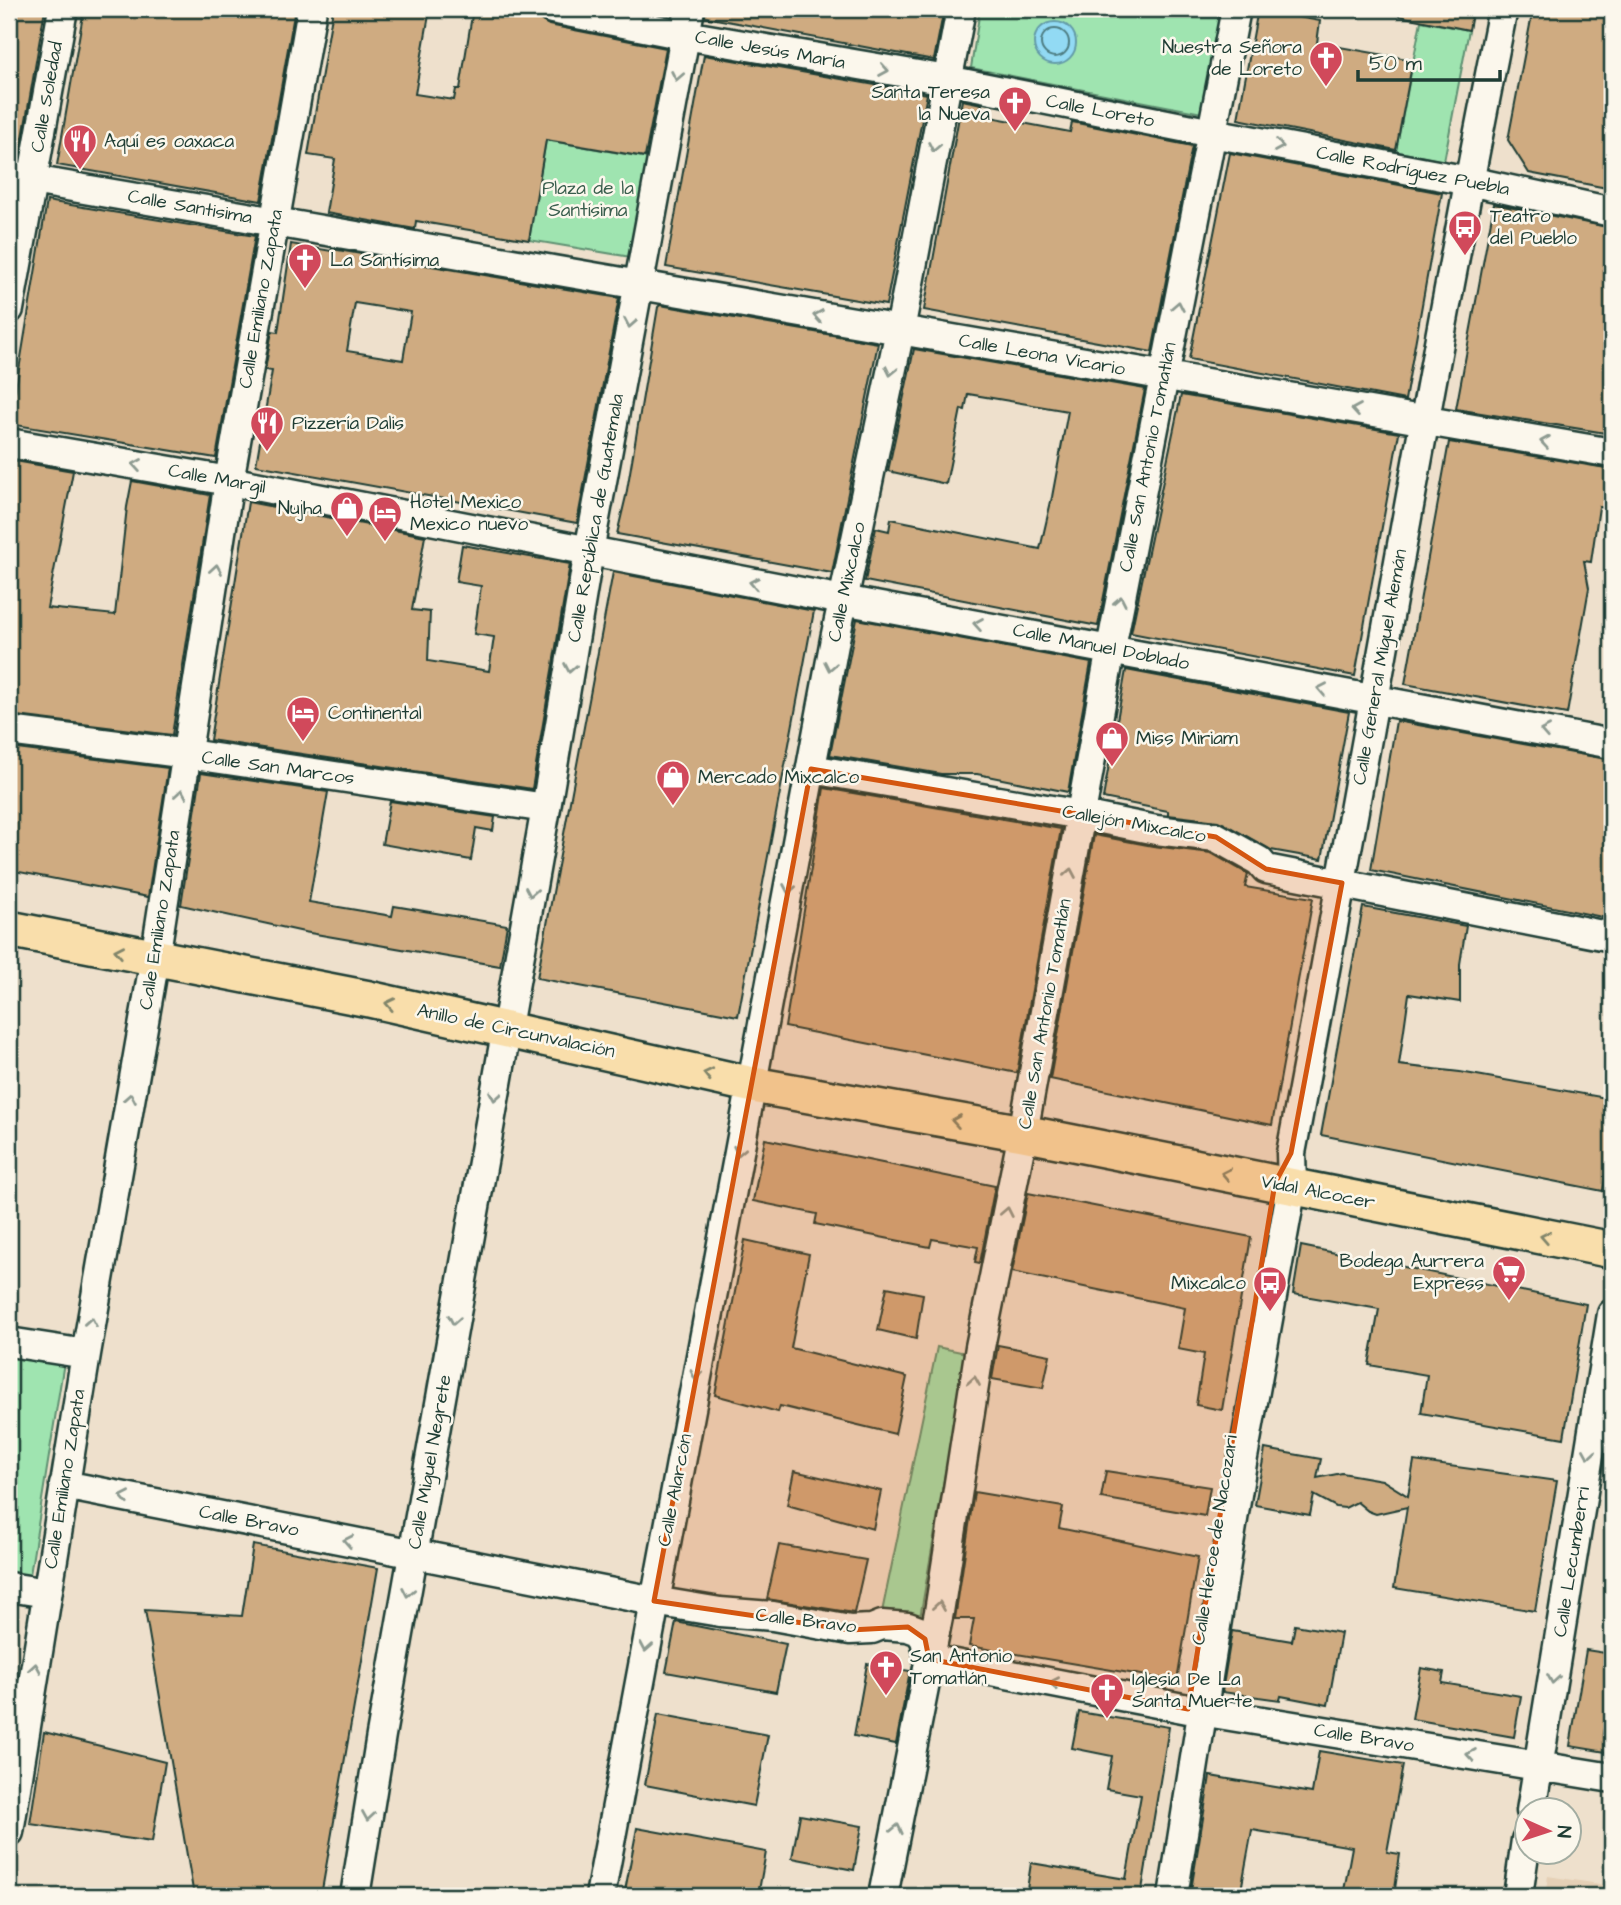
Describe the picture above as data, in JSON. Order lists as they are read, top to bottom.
{
  "streets": {
    "main road": ["Anillo de Circunvalación", "Vidal Alcocer"],
    "street": [
      "Calle Jesús María",
      "Calle Soledad",
      "Calle Loreto",
      "Calle Rodríguez Puebla",
      "Calle Santisima",
      "Calle Emiliano Zapata",
      "Calle Leona Vicario",
      "Calle San Antonio Tomatlán",
      "Calle Margil",
      "Calle República de Guatemala",
      "Calle Mixcalco",
      "Calle Manuel Doblado",
      "Calle General Miguel Alemán",
      "Calle San Marcos",
      "Callejón Mixcalco",
      "Calle Miguel Negrete",
      "Calle Alarcón",
      "Calle Bravo",
      "Calle Héroe de Nacozari",
      "Calle Lecumberri"
    ]
  },
  "crossings": [
    ["Calle Jesús María", "Calle Loreto"],
    ["Calle Jesús María", "Calle República de Guatemala"],
    ["Calle Jesús María", "Calle Mixcalco"],
    ["Calle Soledad", "Calle Santisima"],
    ["Calle Loreto", "Calle Rodríguez Puebla"],
    ["Calle Loreto", "Calle San Antonio Tomatlán"],
    ["Calle Loreto", "Calle Mixcalco"],
    ["Calle Rodríguez Puebla", "Calle San Antonio Tomatlán"],
    ["Calle Rodríguez Puebla", "Calle General Miguel Alemán"],
    ["Calle Santisima", "Calle Emiliano Zapata"],
    ["Calle Santisima", "Calle Leona Vicario"],
    ["Calle Santisima", "Calle República de Guatemala"],
    ["Calle Emiliano Zapata", "Calle Margil"],
    ["Calle Emiliano Zapata", "Calle San Marcos"],
    ["Calle Emiliano Zapata", "Anillo de Circunvalación"],
    ["Calle Emiliano Zapata", "Calle Bravo"],
    ["Calle Leona Vicario", "Calle San Antonio Tomatlán"],
    ["Calle Leona Vicario", "Calle República de Guatemala"],
    ["Calle Leona Vicario", "Calle Mixcalco"],
    ["Calle Leona Vicario", "Calle General Miguel Alemán"],
    ["Calle San Antonio Tomatlán", "Calle Manuel Doblado"],
    ["Calle San Antonio Tomatlán", "Callejón Mixcalco"],
    ["Calle San Antonio Tomatlán", "Anillo de Circunvalación"],
    ["Calle San Antonio Tomatlán", "Vidal Alcocer"],
    ["Calle San Antonio Tomatlán", "Calle Bravo"],
    ["Calle Margil", "Calle República de Guatemala"],
    ["Calle Margil", "Calle Manuel Doblado"],
    ["Calle República de Guatemala", "Calle Manuel Doblado"],
    ["Calle República de Guatemala", "Calle San Marcos"],
    ["Calle República de Guatemala", "Anillo de Circunvalación"],
    ["Calle República de Guatemala", "Calle Miguel Negrete"],
    ["Calle Mixcalco", "Calle Manuel Doblado"],
    ["Calle Mixcalco", "Callejón Mixcalco"],
    ["Calle Mixcalco", "Anillo de Circunvalación"],
    ["Calle Mixcalco", "Calle Alarcón"],
    ["Calle Manuel Doblado", "Calle General Miguel Alemán"],
    ["Calle General Miguel Alemán", "Callejón Mixcalco"],
    ["Calle General Miguel Alemán", "Vidal Alcocer"],
    ["Calle General Miguel Alemán", "Calle Héroe de Nacozari"],
    ["Anillo de Circunvalación", "Vidal Alcocer"],
    ["Anillo de Circunvalación", "Calle Miguel Negrete"],
    ["Anillo de Circunvalación", "Calle Alarcón"],
    ["Vidal Alcocer", "Calle Héroe de Nacozari"],
    ["Calle Miguel Negrete", "Calle Bravo"],
    ["Calle Alarcón", "Calle Bravo"],
    ["Calle Bravo", "Calle Héroe de Nacozari"],
    ["Calle Bravo", "Calle Lecumberri"]
  ],
  "one_way": [
    "Calle Jesús María",
    "Calle Rodríguez Puebla",
    "Calle Emiliano Zapata",
    "Calle Leona Vicario",
    "Calle San Antonio Tomatlán",
    "Calle Margil",
    "Calle República de Guatemala",
    "Calle Mixcalco",
    "Calle Manuel Doblado",
    "Anillo de Circunvalación",
    "Vidal Alcocer",
    "Calle Miguel Negrete",
    "Calle Alarcón",
    "Calle Bravo",
    "Calle Lecumberri"
  ],
  "parks": ["Plaza de la Santísima"],
  "places": {
    "church": [
      "Nuestra Señora de Loreto",
      "Santa Teresa la Nueva",
      "La Santísima",
      "San Antonio Tomatlán",
      "Iglesia De La Santa Muerte"
    ],
    "restaurant": ["Aquí es oaxaca", "Pizzería Dalis"],
    "bus stop": ["Teatro del Pueblo", "Mixcalco"],
    "shop": ["Nujha", "Miss Miriam", "Mercado Mixcalco"],
    "hotel": ["Hotel Mexico Mexico nuevo", "Continental"],
    "supermarket": ["Bodega Aurrera Express"]
  },
  "scale_bar": "50 m",
  "north": "right"
}
